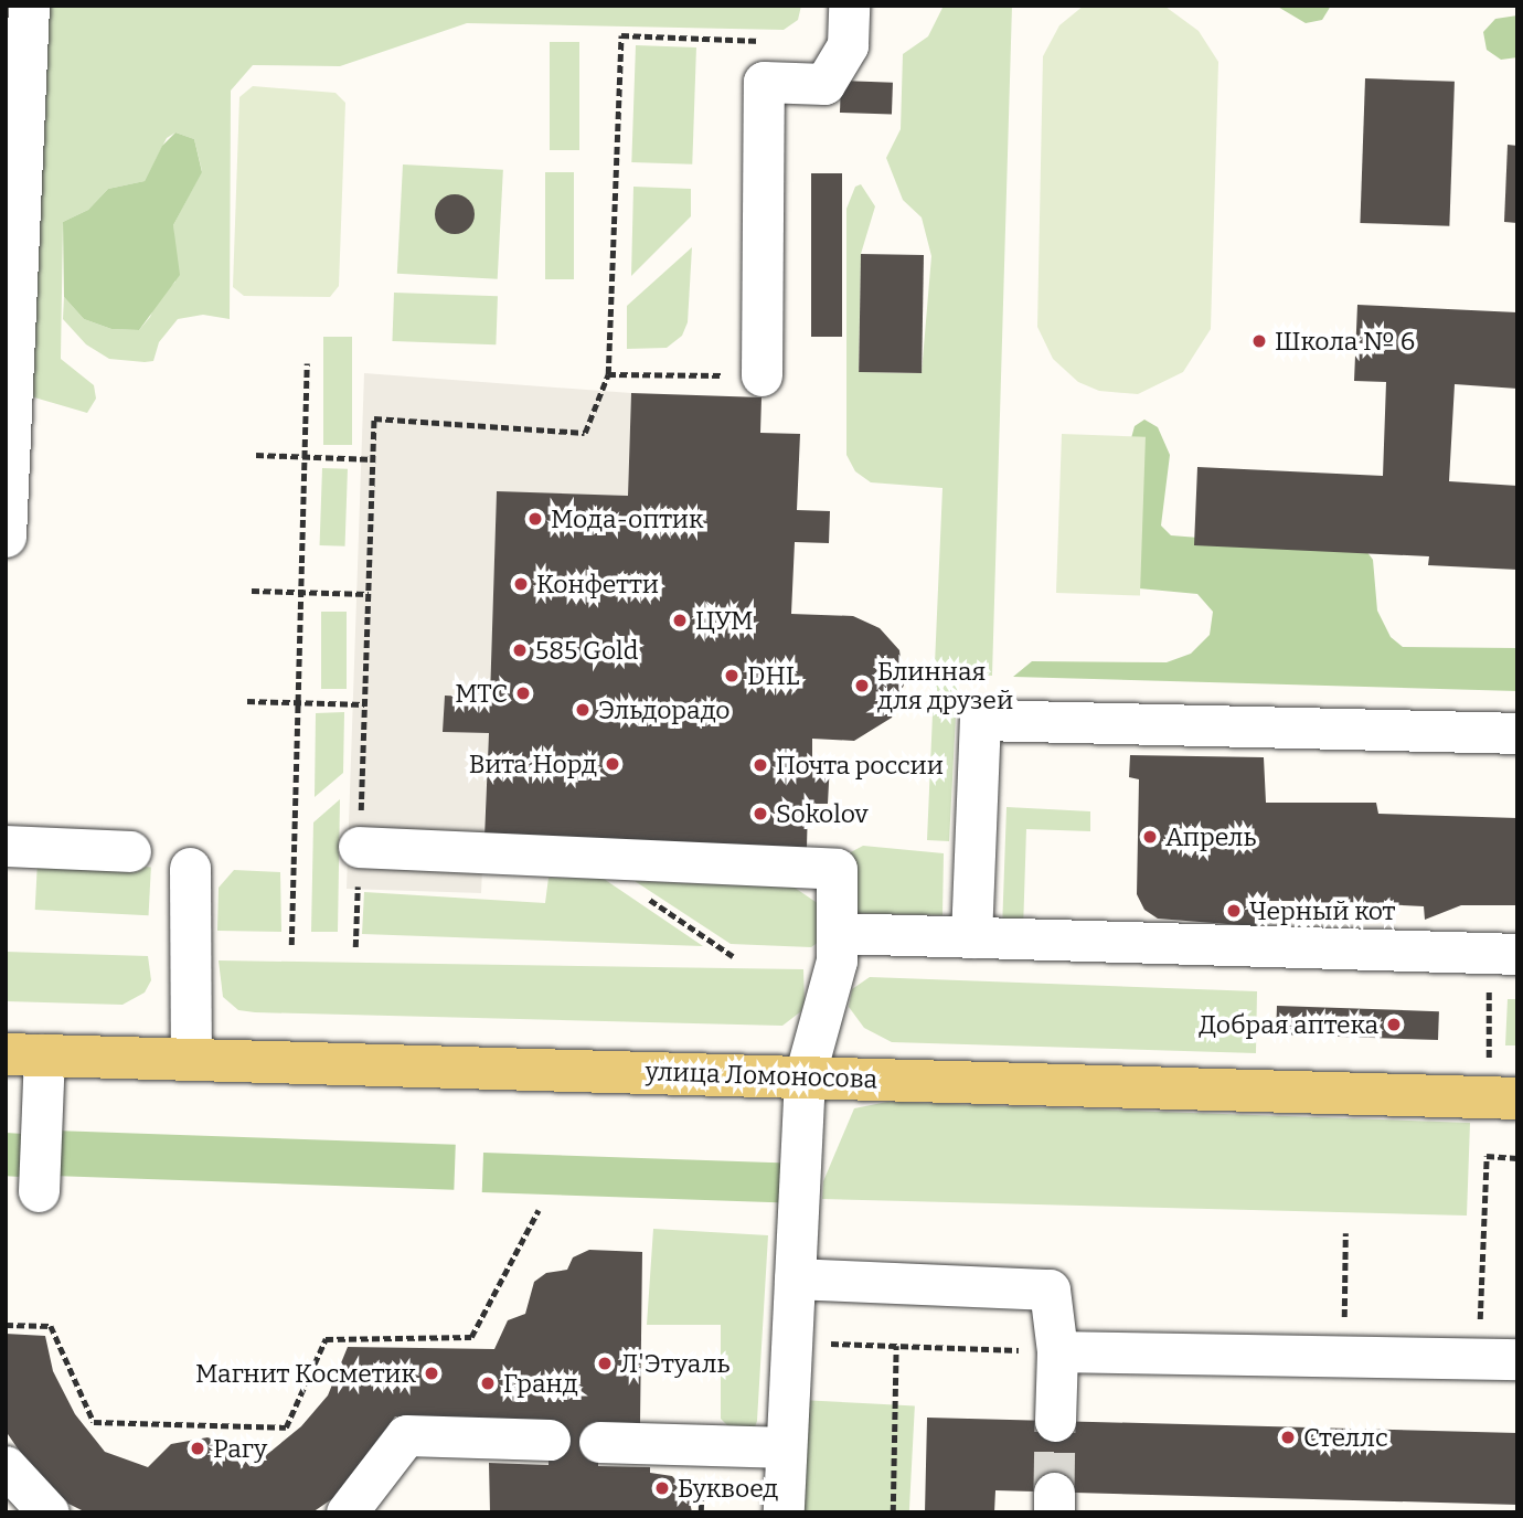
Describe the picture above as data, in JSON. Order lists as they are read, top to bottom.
{
  "streets": {
    "main road": ["улица Ломоносова"]
  },
  "places": [
    "Школа № 6",
    "Мода-оптик",
    "Конфетти",
    "ЦУМ",
    "585 Gold",
    "DHL",
    "Блинная для друзей",
    "МТС",
    "Эльдорадо",
    "Вита Норд",
    "Почта россии",
    "Sokolov",
    "Апрель",
    "Черный кот",
    "Добрая аптека",
    "Л'Этуаль",
    "Магнит Косметик",
    "Гранд",
    "Стеллс",
    "Рагу",
    "Буквоед"
  ]
}
